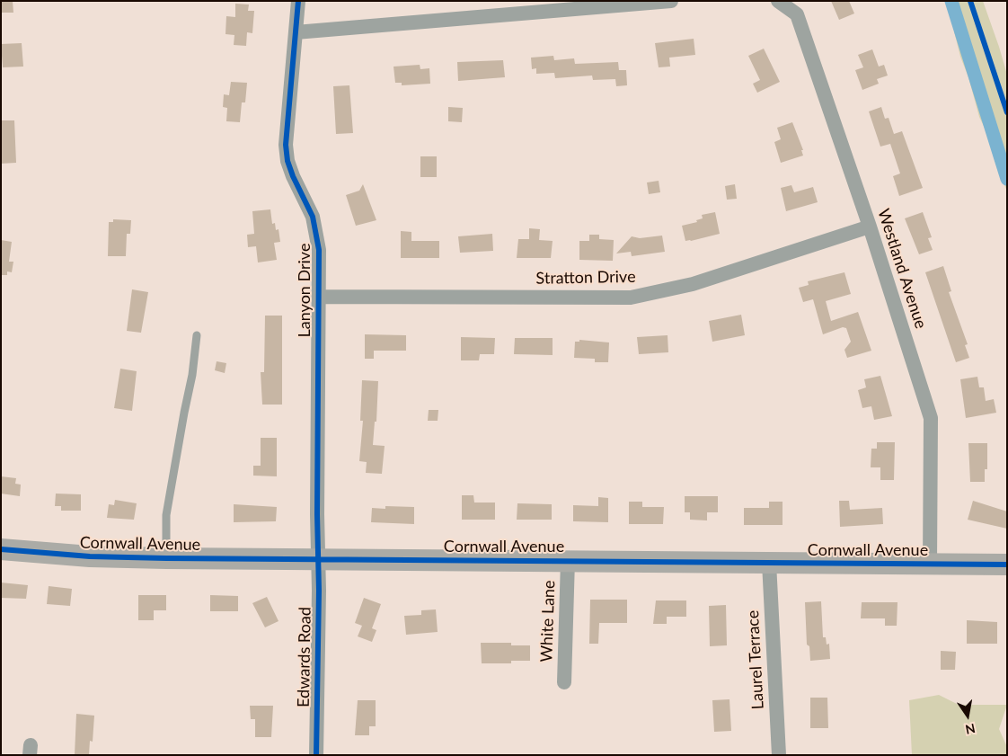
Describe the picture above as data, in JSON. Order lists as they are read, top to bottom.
{
  "streets": {
    "street": [
      "Westland Avenue",
      "Stratton Drive",
      "Lanyon Drive",
      "Cornwall Avenue",
      "White Lane",
      "Edwards Road",
      "Laurel Terrace"
    ]
  },
  "crossings": [
    ["Westland Avenue", "Stratton Drive"],
    ["Westland Avenue", "Cornwall Avenue"],
    ["Stratton Drive", "Lanyon Drive"],
    ["Lanyon Drive", "Cornwall Avenue"],
    ["Lanyon Drive", "Edwards Road"],
    ["Cornwall Avenue", "White Lane"],
    ["Cornwall Avenue", "Edwards Road"],
    ["Cornwall Avenue", "Laurel Terrace"]
  ],
  "north": "bottom"
}
